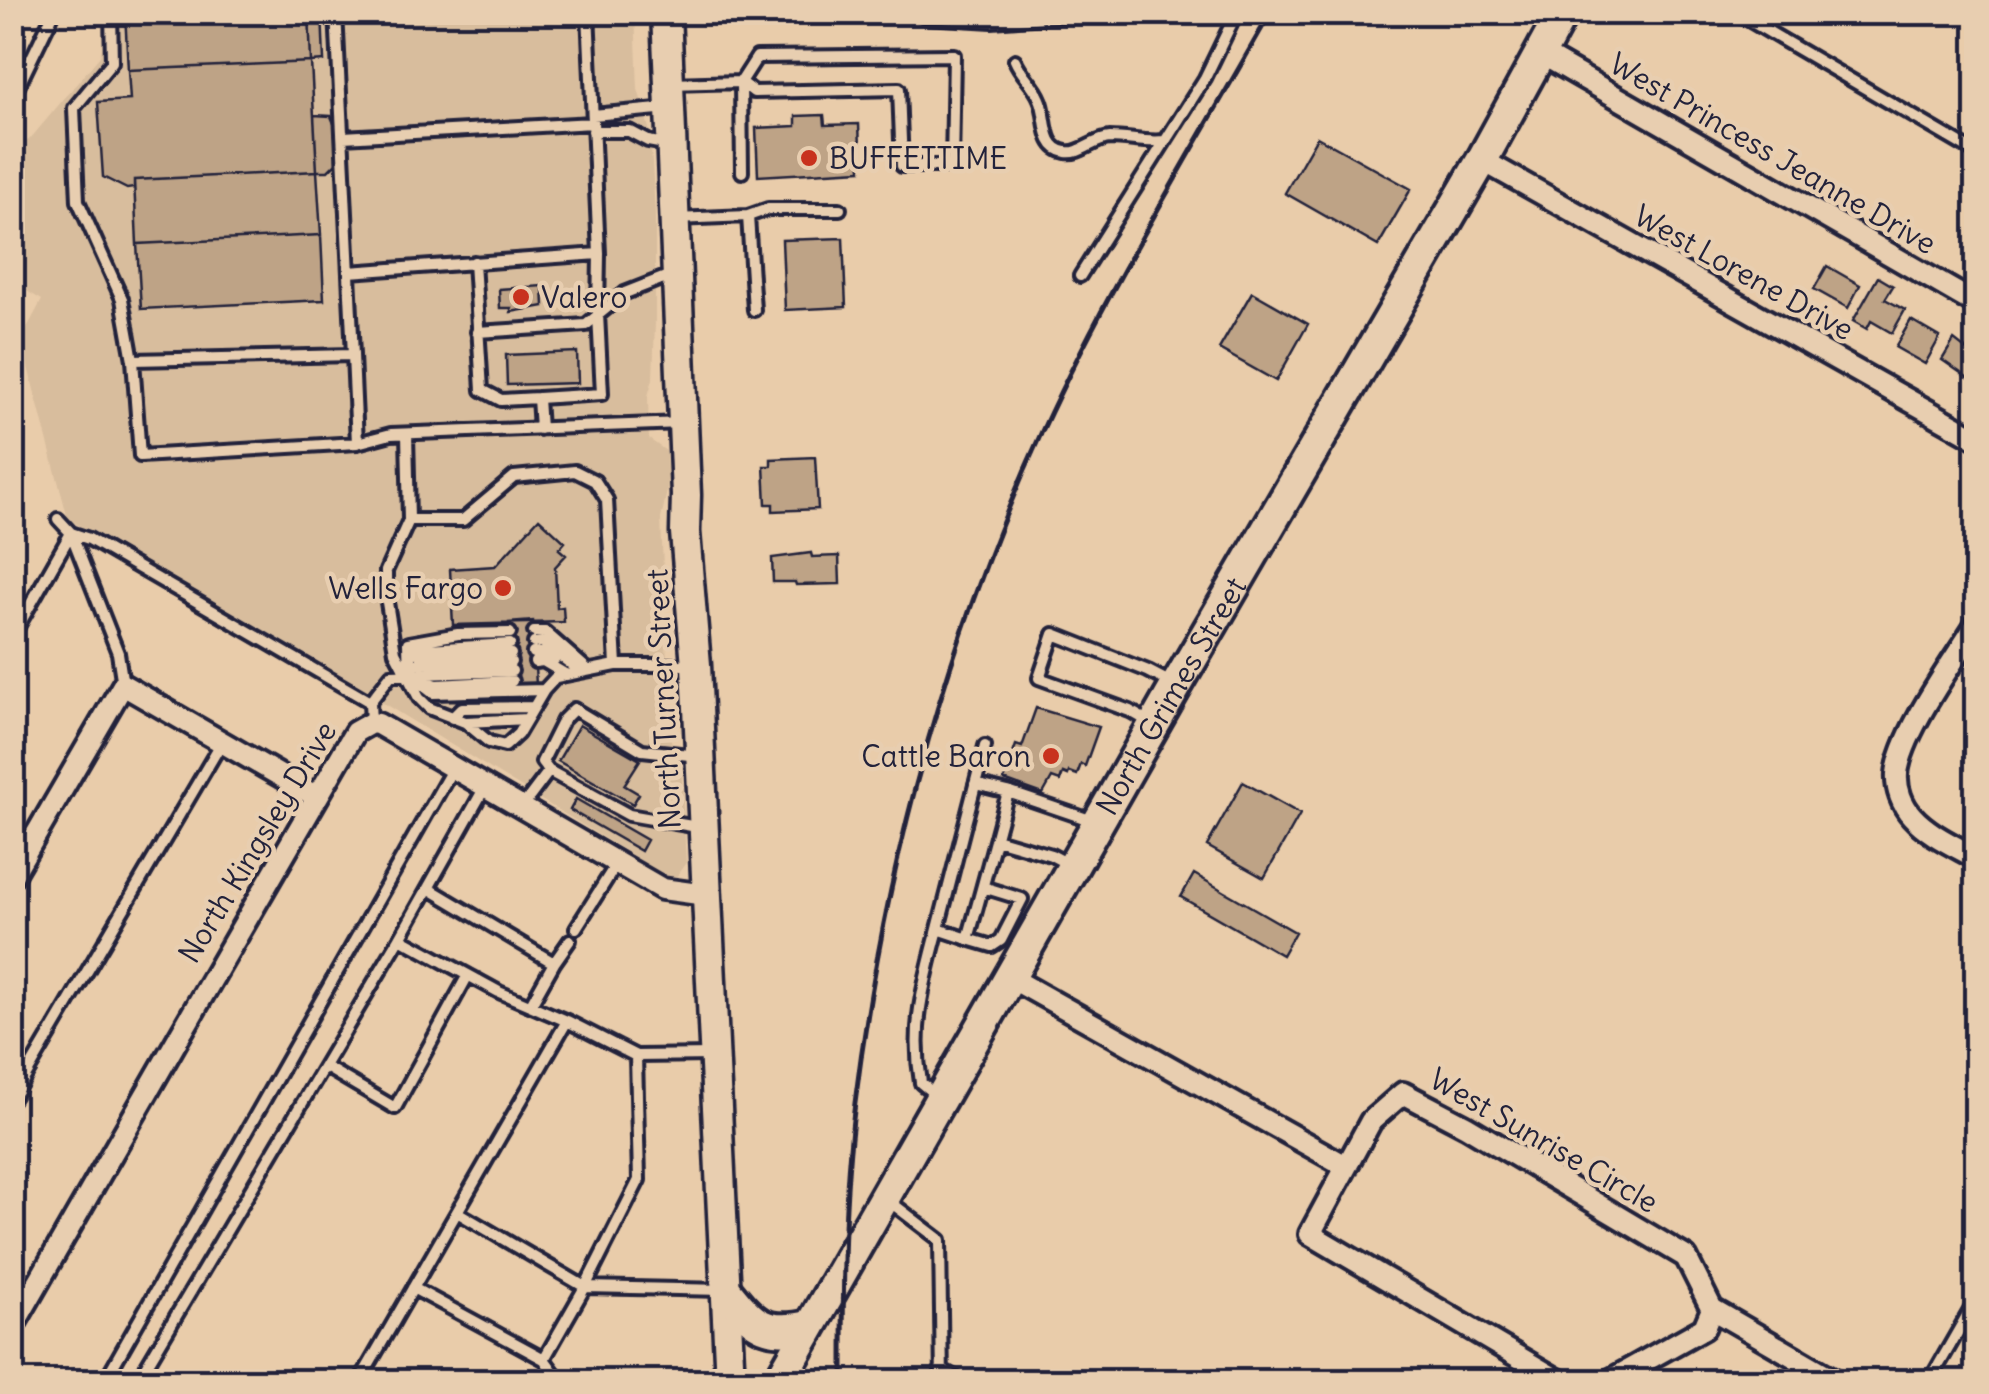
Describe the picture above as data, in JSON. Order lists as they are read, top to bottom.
{
  "streets": {
    "main road": ["North Grimes Street", "North Turner Street"],
    "street": [
      "West Princess Jeanne Drive",
      "West Lorene Drive",
      "North Kingsley Drive",
      "West Sunrise Circle"
    ]
  },
  "crossings": [
    ["West Princess Jeanne Drive", "North Grimes Street"],
    ["West Lorene Drive", "North Grimes Street"],
    ["North Turner Street", "North Kingsley Drive"]
  ],
  "places": [
    "BUFFETTIME",
    "Valero",
    "Wells Fargo",
    "Cattle Baron"
  ]
}
